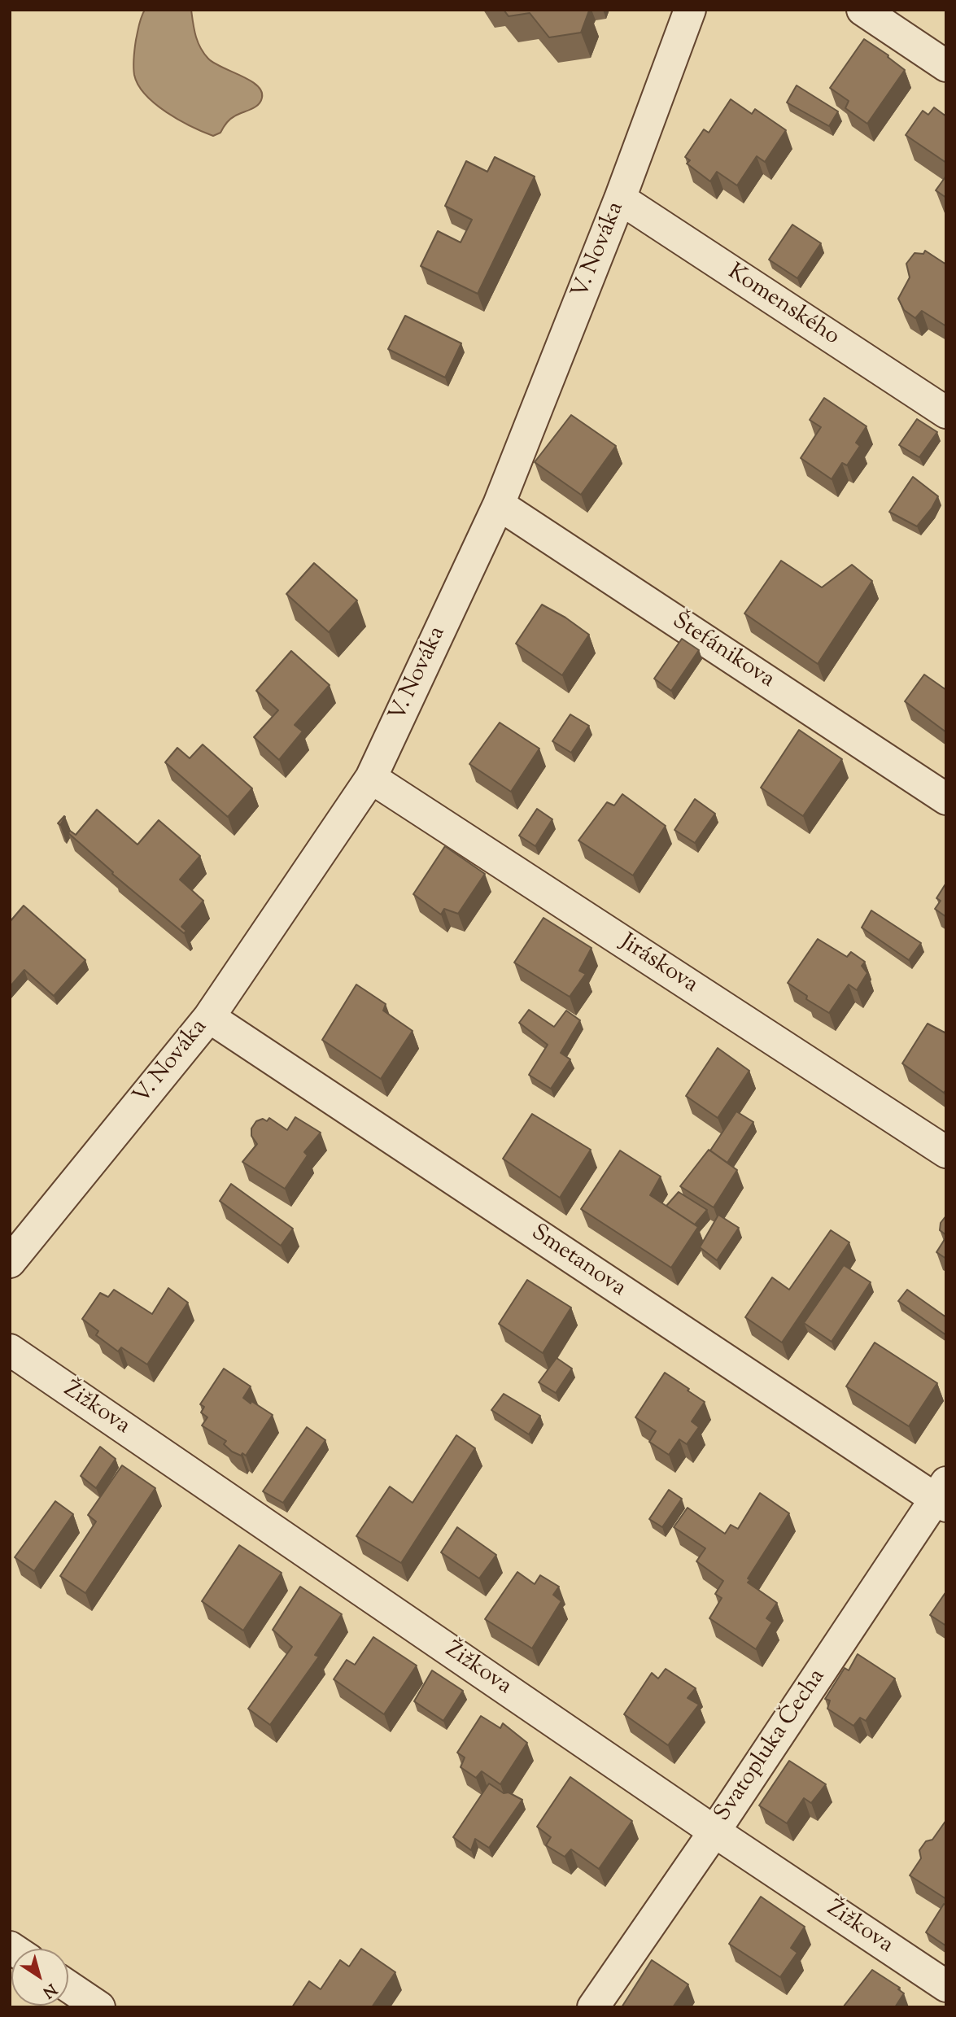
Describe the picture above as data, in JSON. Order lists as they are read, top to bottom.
{
  "streets": {
    "street": [
      "V. Nováka",
      "Komenského",
      "Štefánikova",
      "Jiráskova",
      "Smetanova",
      "Žižkova",
      "Svatopluka Čecha"
    ]
  },
  "crossings": [
    ["V. Nováka", "Komenského"],
    ["V. Nováka", "Štefánikova"],
    ["V. Nováka", "Jiráskova"],
    ["V. Nováka", "Smetanova"],
    ["Smetanova", "Svatopluka Čecha"],
    ["Žižkova", "Svatopluka Čecha"]
  ],
  "north": "bottom right"
}
